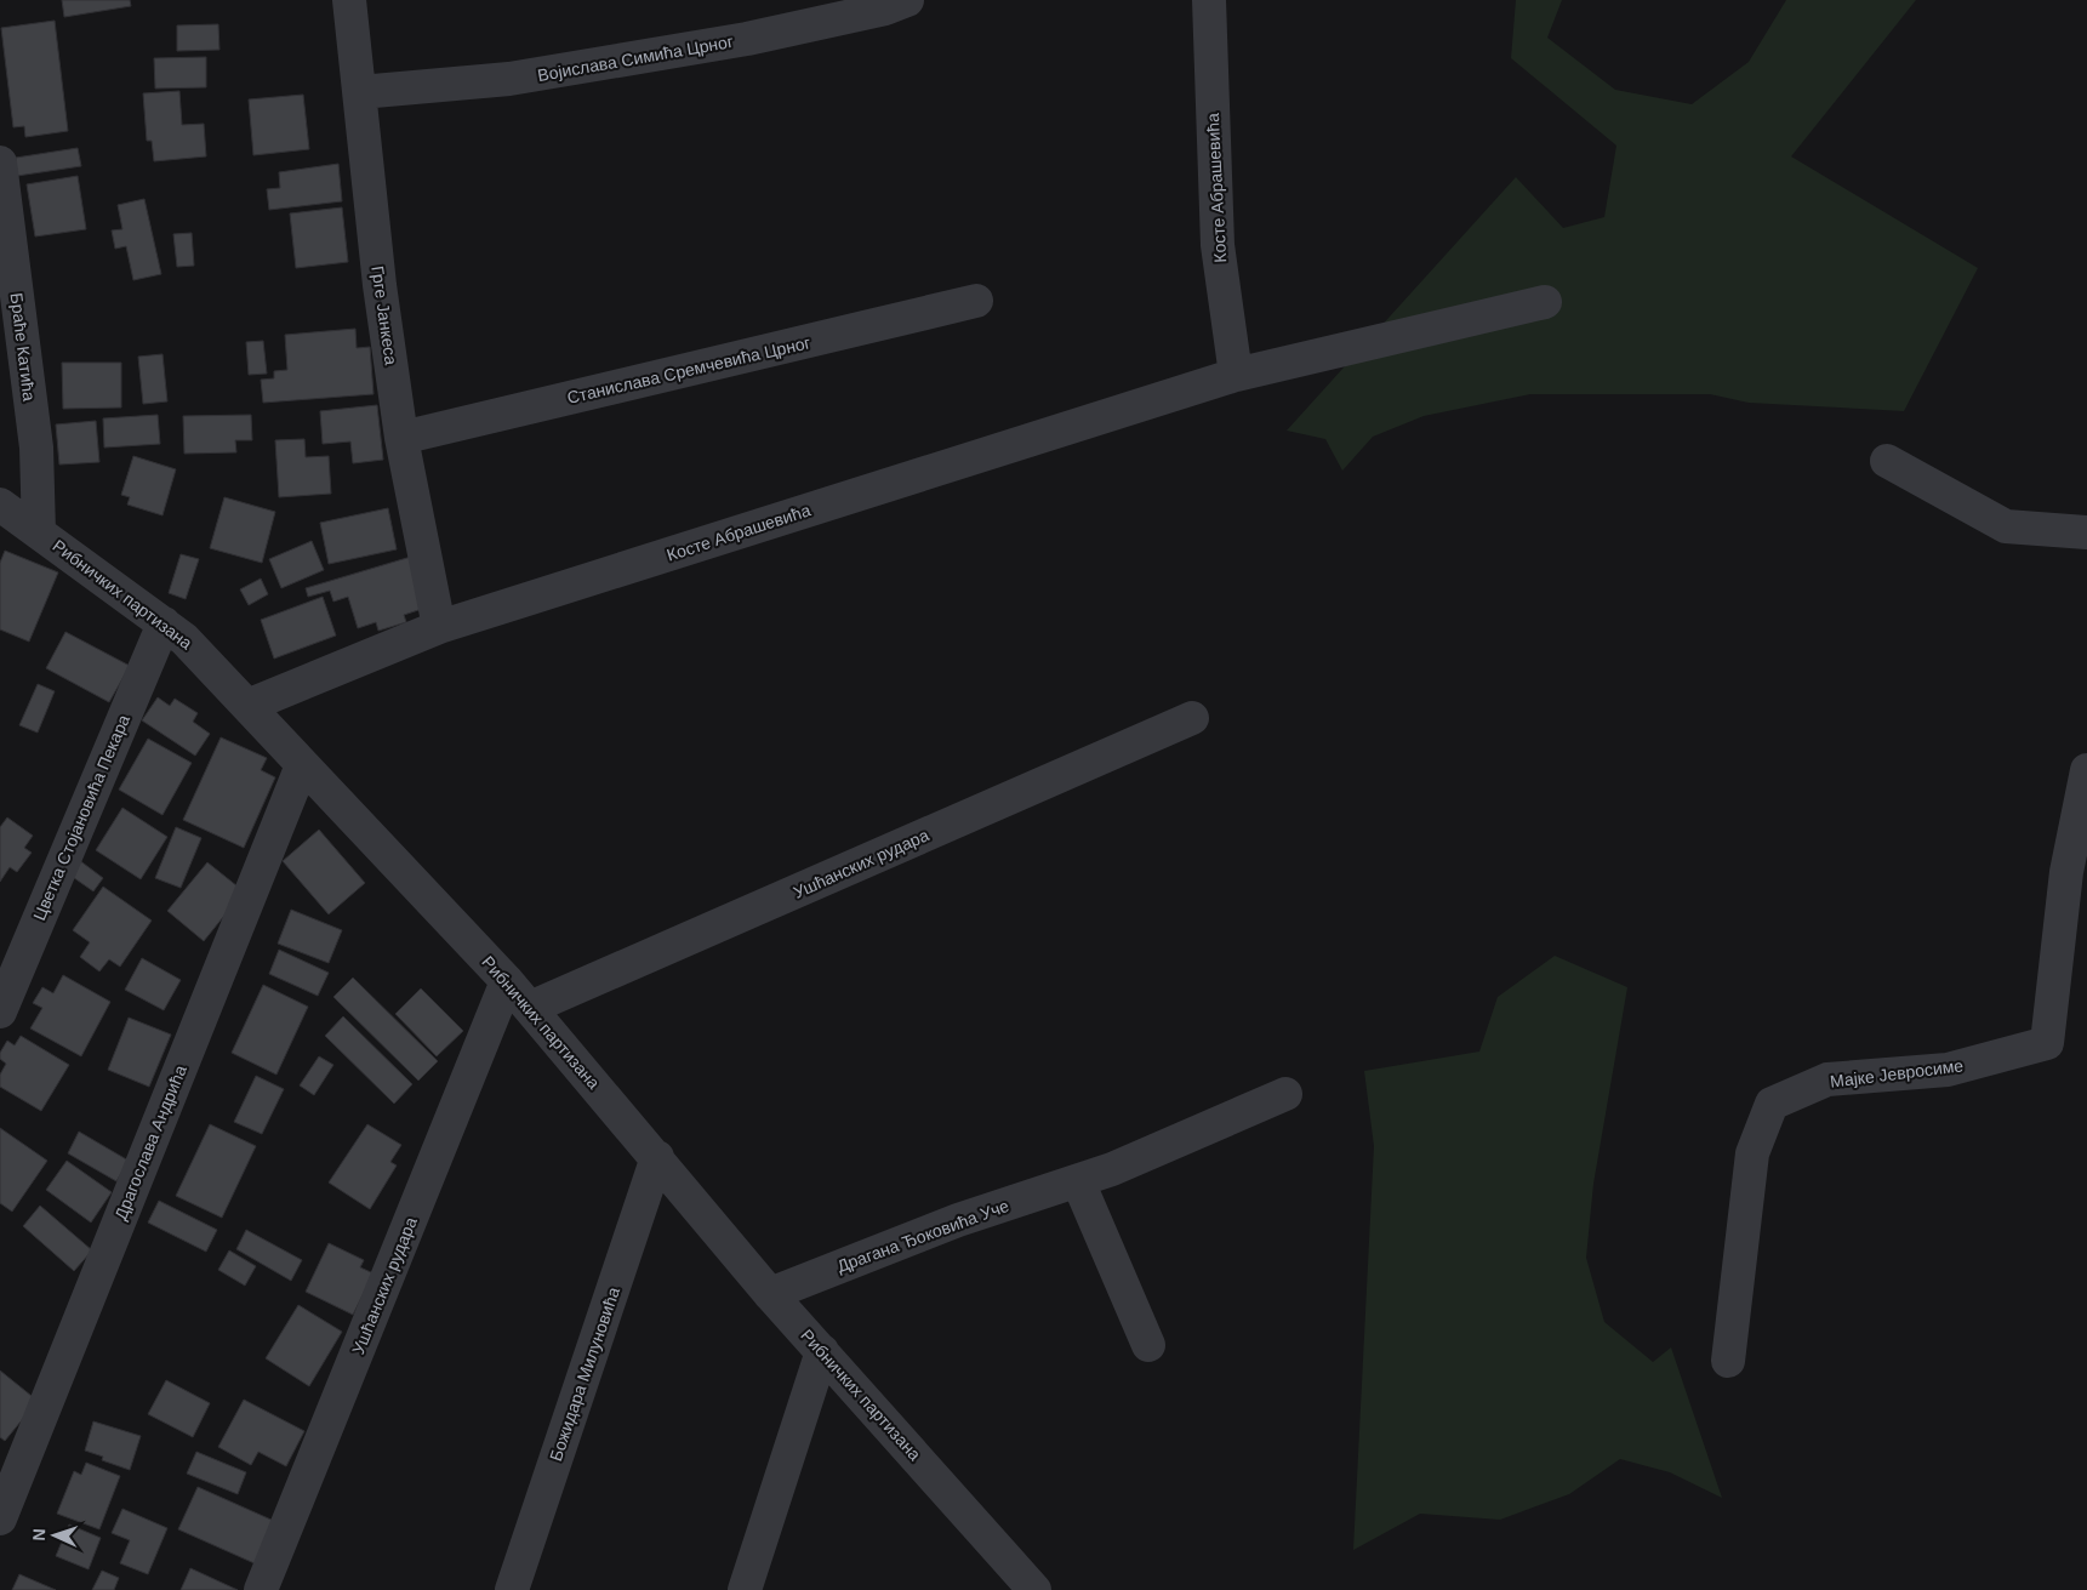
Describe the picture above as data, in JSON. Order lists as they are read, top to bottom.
{
  "streets": {
    "street": [
      "Војислава Симића Црног",
      "Косте Абрашевића",
      "Грге Јанкеса",
      "Браће Катића",
      "Станислава Сремчевића Црног",
      "Рибничких партизана",
      "Цветка Стојановића Пекара",
      "Ушћанских рудара",
      "Мајке Јевросиме",
      "Драгослава Андрића",
      "Драгана Ђоковића Уче",
      "Божидара Милуновића"
    ]
  },
  "crossings": [
    ["Војислава Симића Црног", "Грге Јанкеса"],
    ["Косте Абрашевића", "Грге Јанкеса"],
    ["Косте Абрашевића", "Рибничких партизана"],
    ["Грге Јанкеса", "Станислава Сремчевића Црног"],
    ["Браће Катића", "Рибничких партизана"],
    ["Рибничких партизана", "Цветка Стојановића Пекара"],
    ["Рибничких партизана", "Ушћанских рудара"],
    ["Рибничких партизана", "Драгослава Андрића"],
    ["Рибничких партизана", "Драгана Ђоковића Уче"],
    ["Рибничких партизана", "Божидара Милуновића"]
  ],
  "north": "left"
}
